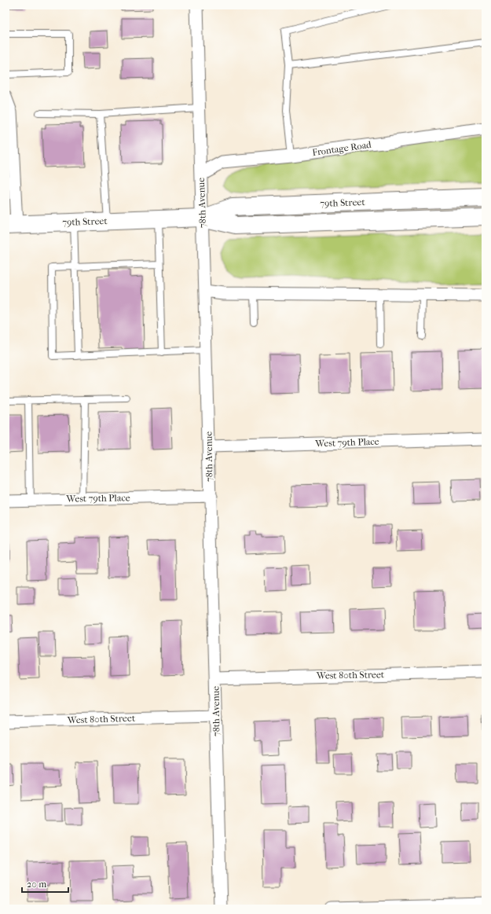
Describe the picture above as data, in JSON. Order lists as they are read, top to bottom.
{
  "streets": {
    "main road": ["79th Street"],
    "street": [
      "Frontage Road",
      "78th Avenue",
      "West 79th Place",
      "West 80th Street"
    ]
  },
  "crossings": [
    ["Frontage Road", "78th Avenue"],
    ["78th Avenue", "79th Street"],
    ["78th Avenue", "West 79th Place"],
    ["78th Avenue", "West 80th Street"]
  ],
  "scale_bar": "20 m"
}
